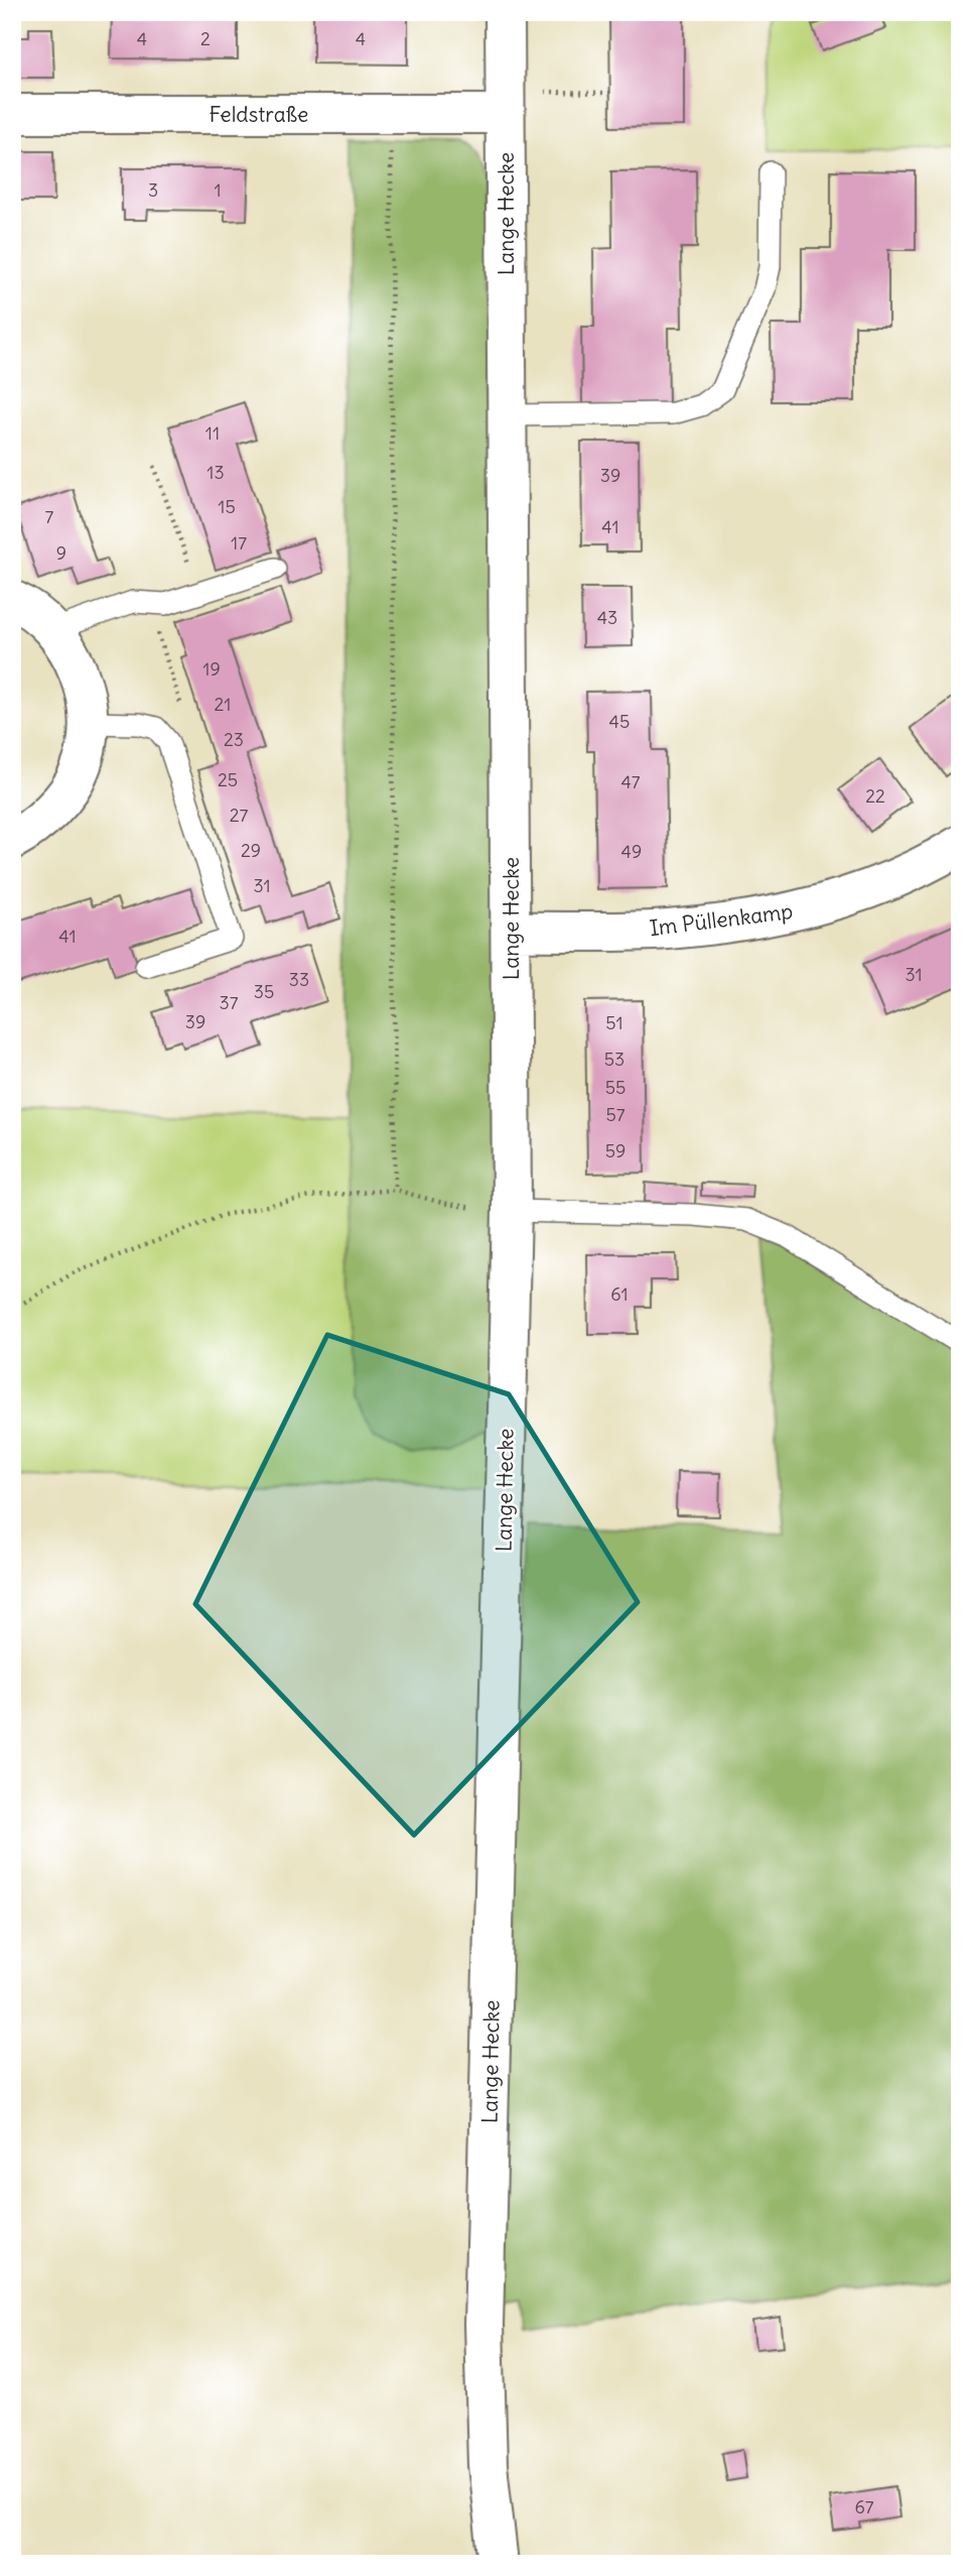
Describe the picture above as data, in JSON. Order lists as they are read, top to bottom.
{
  "streets": {
    "street": ["Feldstraße", "Lange Hecke", "Im Püllenkamp"]
  },
  "crossings": [
    ["Feldstraße", "Lange Hecke"],
    ["Lange Hecke", "Im Püllenkamp"]
  ],
  "house_numbers": [
    "4",
    "2",
    "4",
    "3",
    "1",
    "11",
    "13",
    "39",
    "15",
    "7",
    "41",
    "17",
    "9",
    "43",
    "19",
    "21",
    "45",
    "23",
    "25",
    "47",
    "22",
    "27",
    "29",
    "49",
    "31",
    "41",
    "31",
    "33",
    "35",
    "37",
    "39",
    "51",
    "53",
    "55",
    "57",
    "59",
    "61",
    "67"
  ]
}
